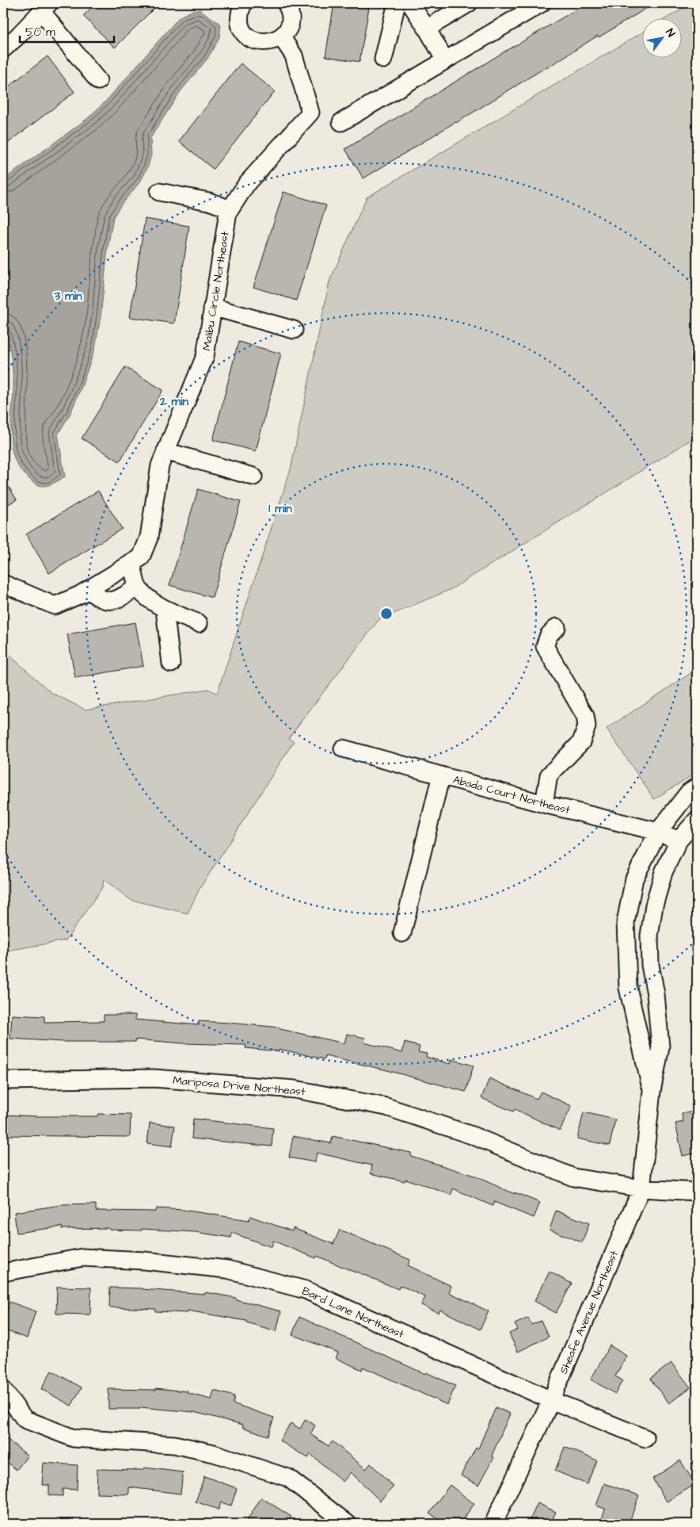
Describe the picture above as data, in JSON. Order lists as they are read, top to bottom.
{
  "streets": {
    "street": [
      "Malibu Circle Northeast",
      "Abada Court Northeast",
      "Mariposa Drive Northeast",
      "Bard Lane Northeast",
      "Sheafe Avenue Northeast"
    ]
  },
  "crossings": [
    ["Abada Court Northeast", "Sheafe Avenue Northeast"],
    ["Mariposa Drive Northeast", "Sheafe Avenue Northeast"],
    ["Bard Lane Northeast", "Sheafe Avenue Northeast"]
  ],
  "scale_bar": "50 m",
  "north": "top right",
  "rings": ["3 min", "2 min", "1 min"]
}
